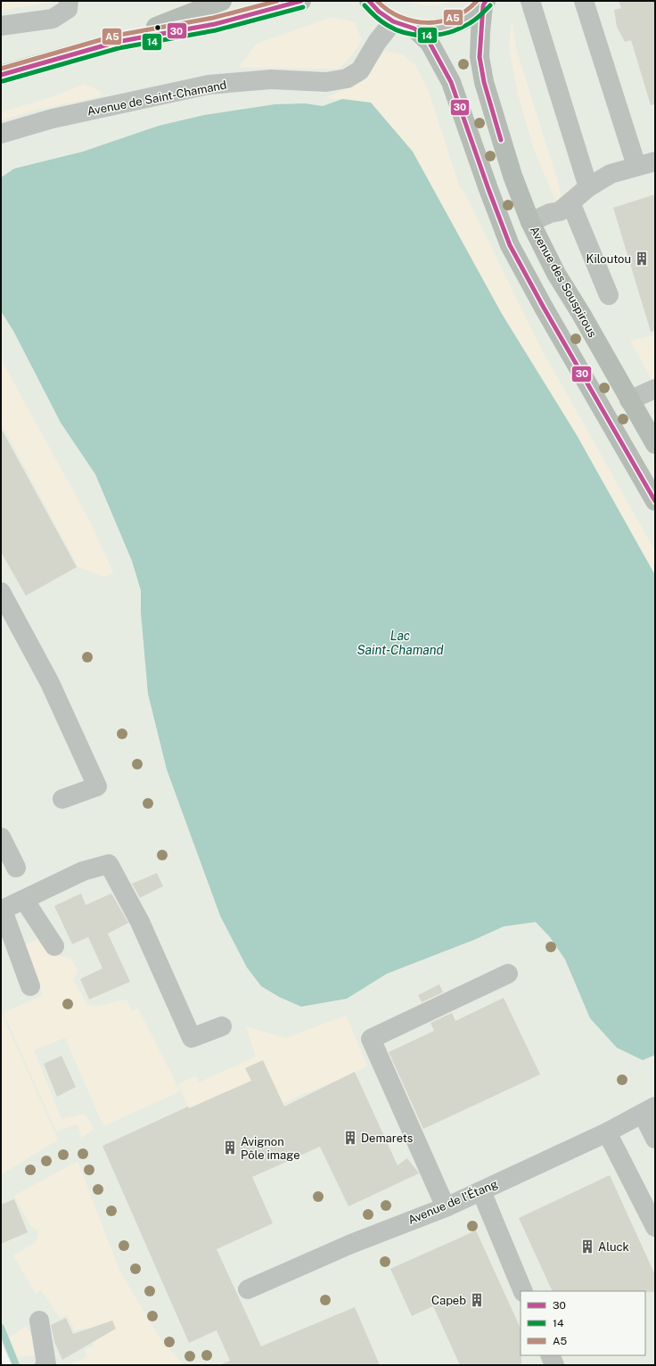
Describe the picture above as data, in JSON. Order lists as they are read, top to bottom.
{
  "streets": {
    "main road": ["Avenue des Souspirous"],
    "street": ["Avenue de Saint-Chamand", "Avenue de l'Étang"]
  },
  "water": ["Lac Saint-Chamand"],
  "places": {
    "building": [
      "Kiloutou",
      "Demarets",
      "Avignon Pôle image",
      "Aluck",
      "Capeb"
    ]
  },
  "lines": ["transit line 30", "transit line A5", "transit line 14"],
  "legend": ["30", "14", "A5"]
}
